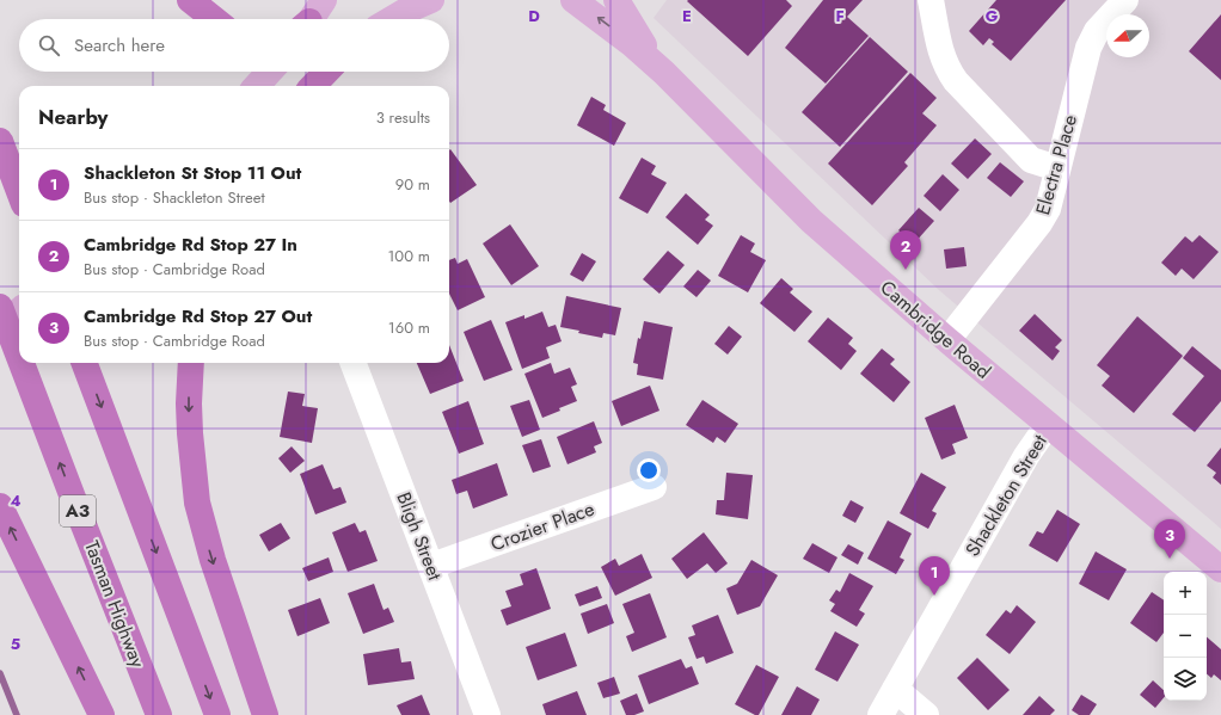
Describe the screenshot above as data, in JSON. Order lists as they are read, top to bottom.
{
  "streets": {
    "highway": ["A3", "Tasman Highway"],
    "main road": ["Cambridge Road"],
    "street": [
      "Electra Place",
      "Shackleton Street",
      "Crozier Place",
      "Bligh Street"
    ]
  },
  "crossings": [
    ["Electra Place", "Cambridge Road"],
    ["Cambridge Road", "Shackleton Street"],
    ["Crozier Place", "Bligh Street"]
  ],
  "north": "left",
  "page": {
    "search": "Search here",
    "heading": ["Nearby", "3 results"],
    "list": [
      {
        "mark": "1",
        "name": "Shackleton St Stop 11 Out",
        "note": "Bus stop · Shackleton Street",
        "value": "90 m"
      },
      {
        "mark": "2",
        "name": "Cambridge Rd Stop 27 In",
        "note": "Bus stop · Cambridge Road",
        "value": "100 m"
      },
      {
        "mark": "3",
        "name": "Cambridge Rd Stop 27 Out",
        "note": "Bus stop · Cambridge Road",
        "value": "160 m"
      }
    ],
    "pins": ["2", "3", "1"],
    "map_buttons": ["+", "−"]
  },
  "grid": {
    "columns": [
      "D",
      "E",
      "F",
      "G"
    ],
    "rows": ["4", "5"]
  }
}
